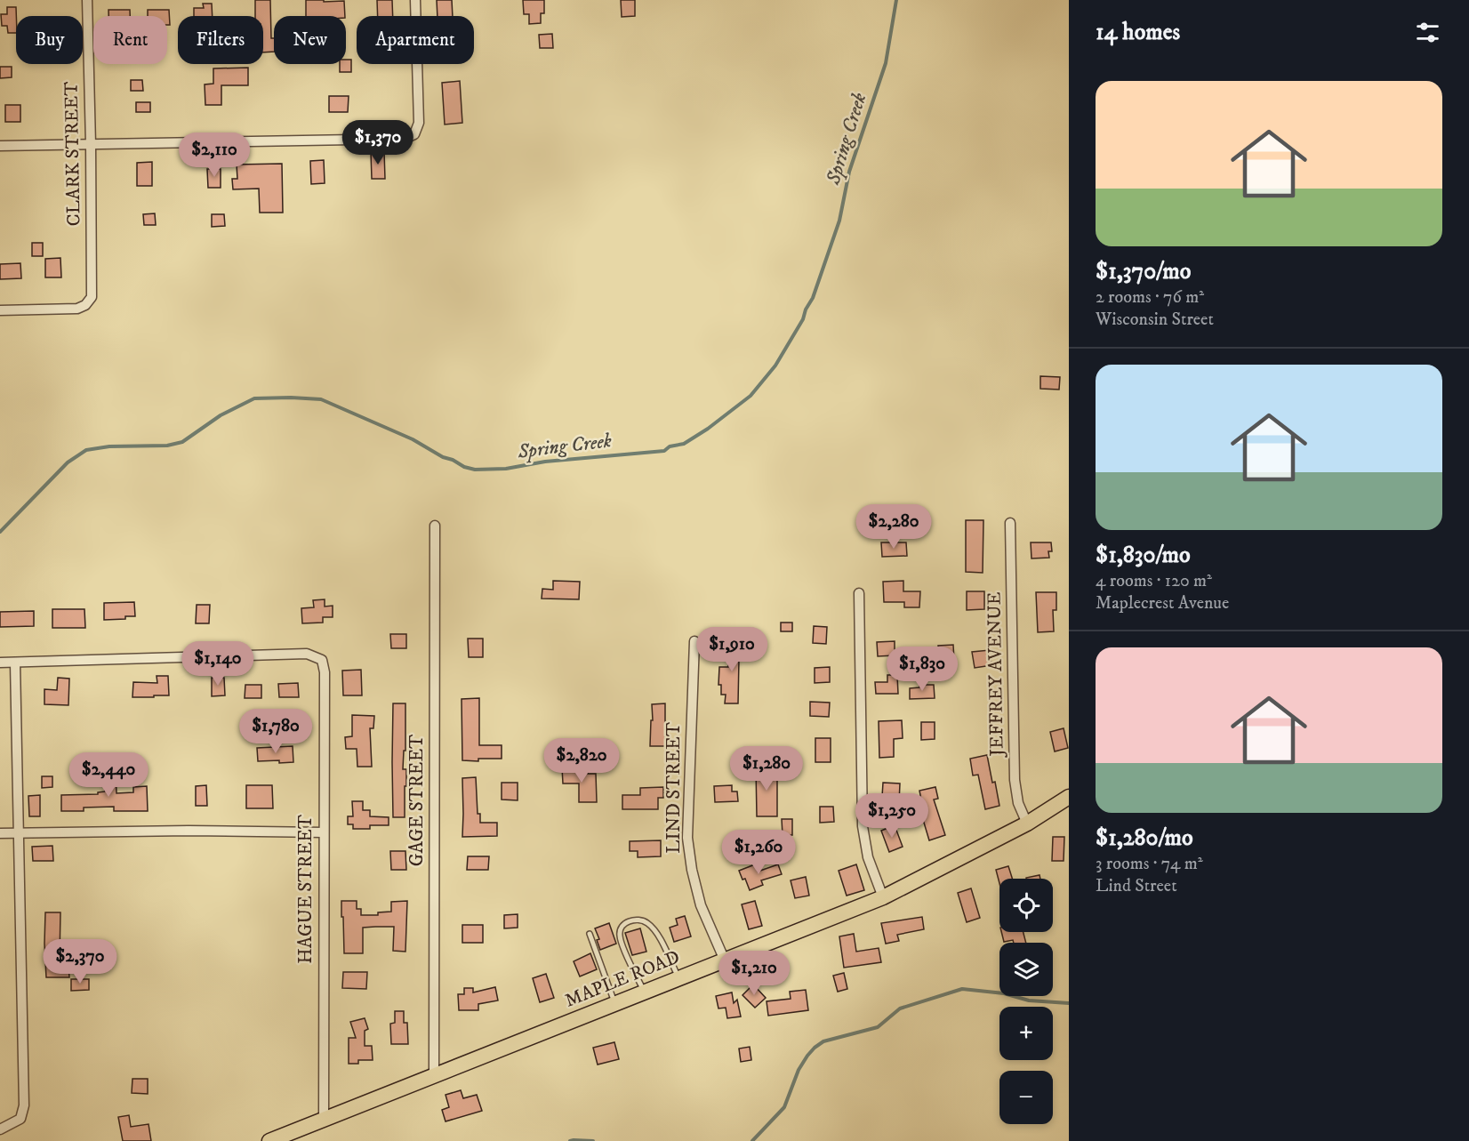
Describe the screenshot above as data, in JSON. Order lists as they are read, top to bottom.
{
  "streets": {
    "main road": ["MAPLE ROAD"],
    "street": [
      "CLARK STREET",
      "JEFFREY AVENUE",
      "LIND STREET",
      "GAGE STREET",
      "HAGUE STREET"
    ]
  },
  "crossings": [
    ["JEFFREY AVENUE", "MAPLE ROAD"],
    ["LIND STREET", "MAPLE ROAD"],
    ["GAGE STREET", "MAPLE ROAD"],
    ["HAGUE STREET", "MAPLE ROAD"]
  ],
  "water": ["Spring Creek"],
  "page": {
    "heading": "14 homes",
    "chip": [
      "Buy",
      "Rent",
      "Filters",
      "New",
      "Apartment"
    ],
    "list": [
      {
        "name": "$1,370/mo",
        "note": "2 rooms · 76 m² · Wisconsin Street"
      },
      {
        "name": "$1,830/mo",
        "note": "4 rooms · 120 m² · Maplecrest Avenue"
      },
      {
        "name": "$1,280/mo",
        "note": "3 rooms · 74 m² · Lind Street"
      }
    ],
    "price": [
      "$1,370",
      "$2,110",
      "$2,280",
      "$1,910",
      "$1,140",
      "$1,830",
      "$1,780",
      "$2,820",
      "$1,280",
      "$2,440",
      "$1,250",
      "$1,260",
      "$2,370",
      "$1,210"
    ],
    "map_buttons": ["+", "−"]
  }
}
